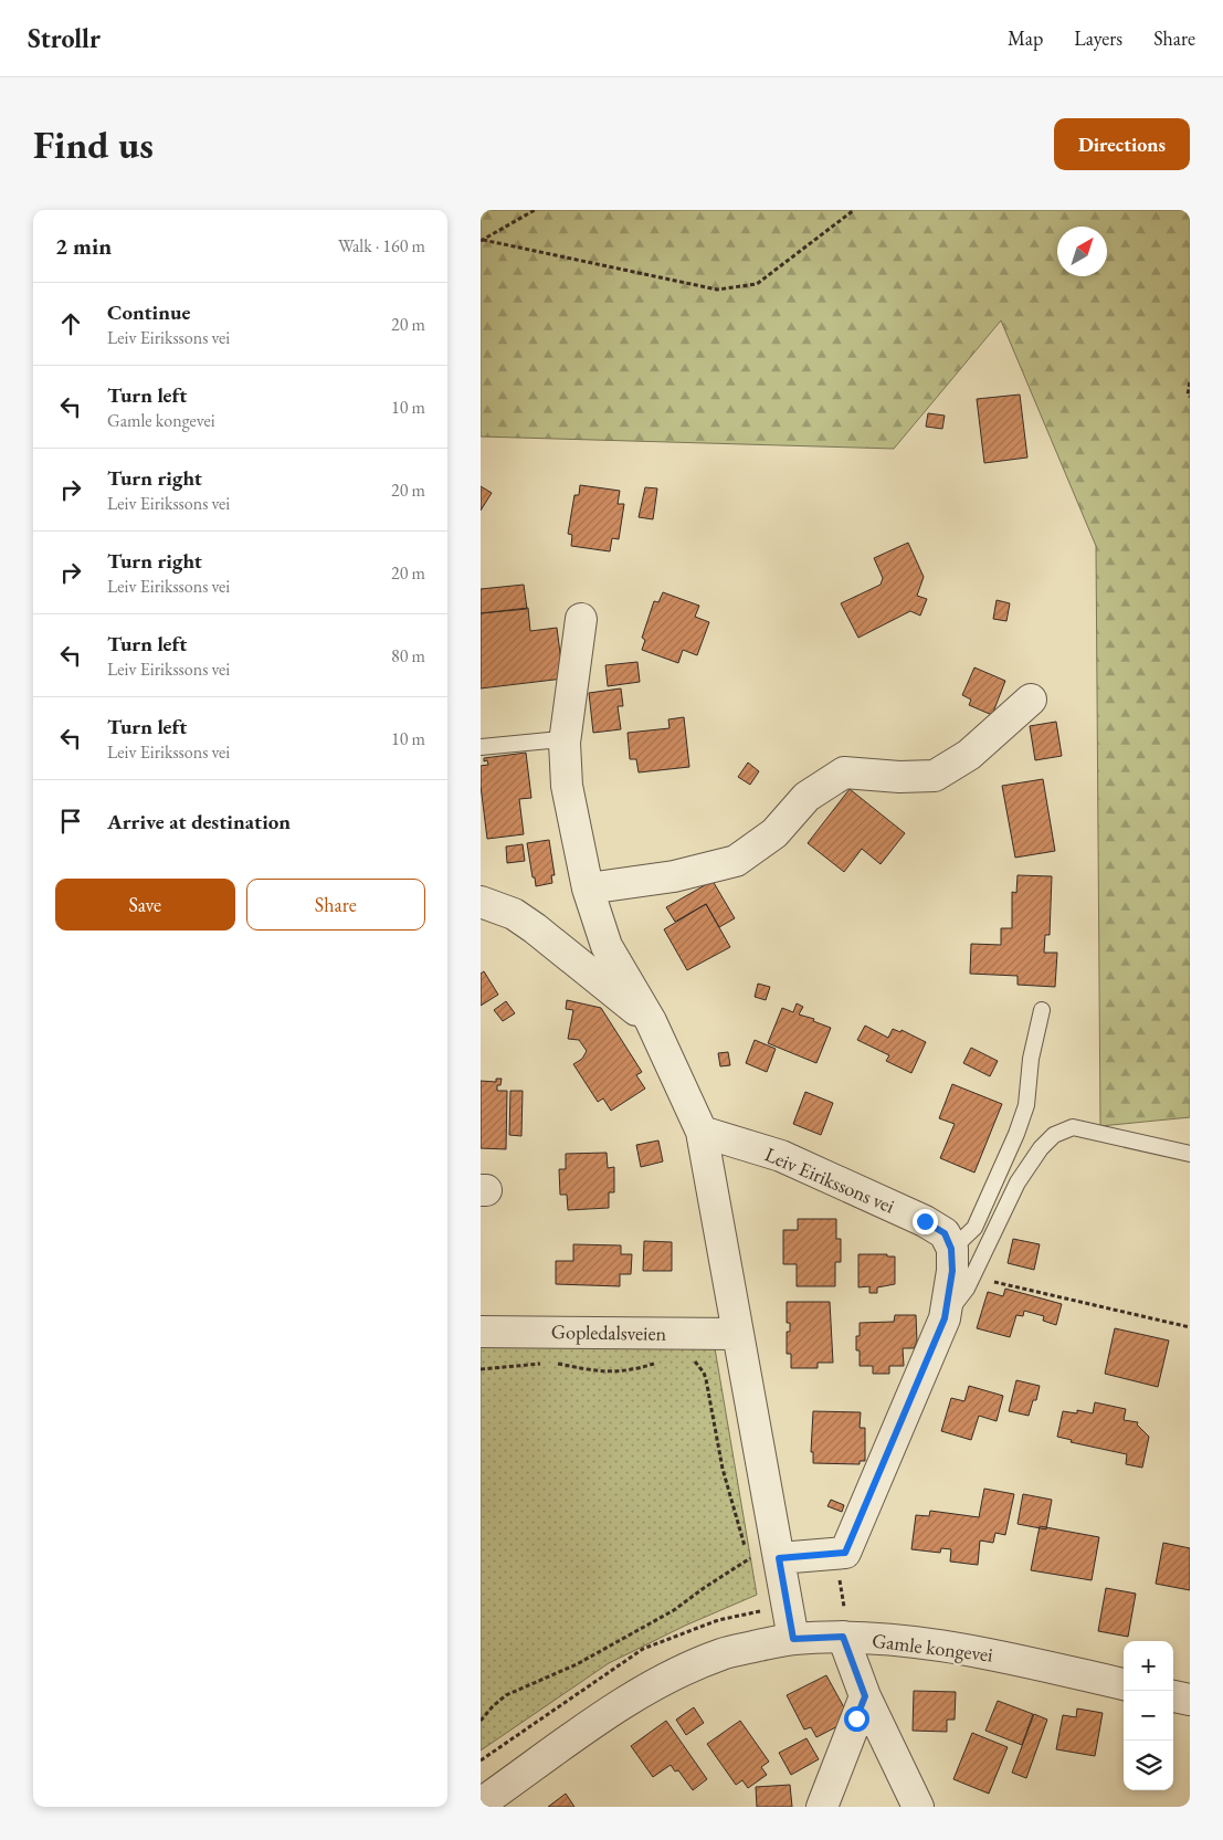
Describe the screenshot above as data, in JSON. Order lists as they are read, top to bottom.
{
  "streets": {
    "street": ["Leiv Eirikssons vei", "Gopledalsveien", "Gamle kongevei"]
  },
  "north": "top right",
  "page": {
    "header": "Strollr",
    "nav": ["Map", "Layers", "Share"],
    "buttons": [
      "Directions",
      ["Save", "Share"]
    ],
    "title": "Find us",
    "heading": ["2 min", "Walk · 160 m"],
    "list": [
      ["Continue", "Leiv Eirikssons vei", "20 m"],
      ["Turn left", "Gamle kongevei", "10 m"],
      ["Turn right", "Leiv Eirikssons vei", "20 m"],
      ["Turn right", "Leiv Eirikssons vei", "20 m"],
      ["Turn left", "Leiv Eirikssons vei", "80 m"],
      ["Turn left", "Leiv Eirikssons vei", "10 m"],
      "Arrive at destination"
    ],
    "map_buttons": ["+", "−"]
  }
}
